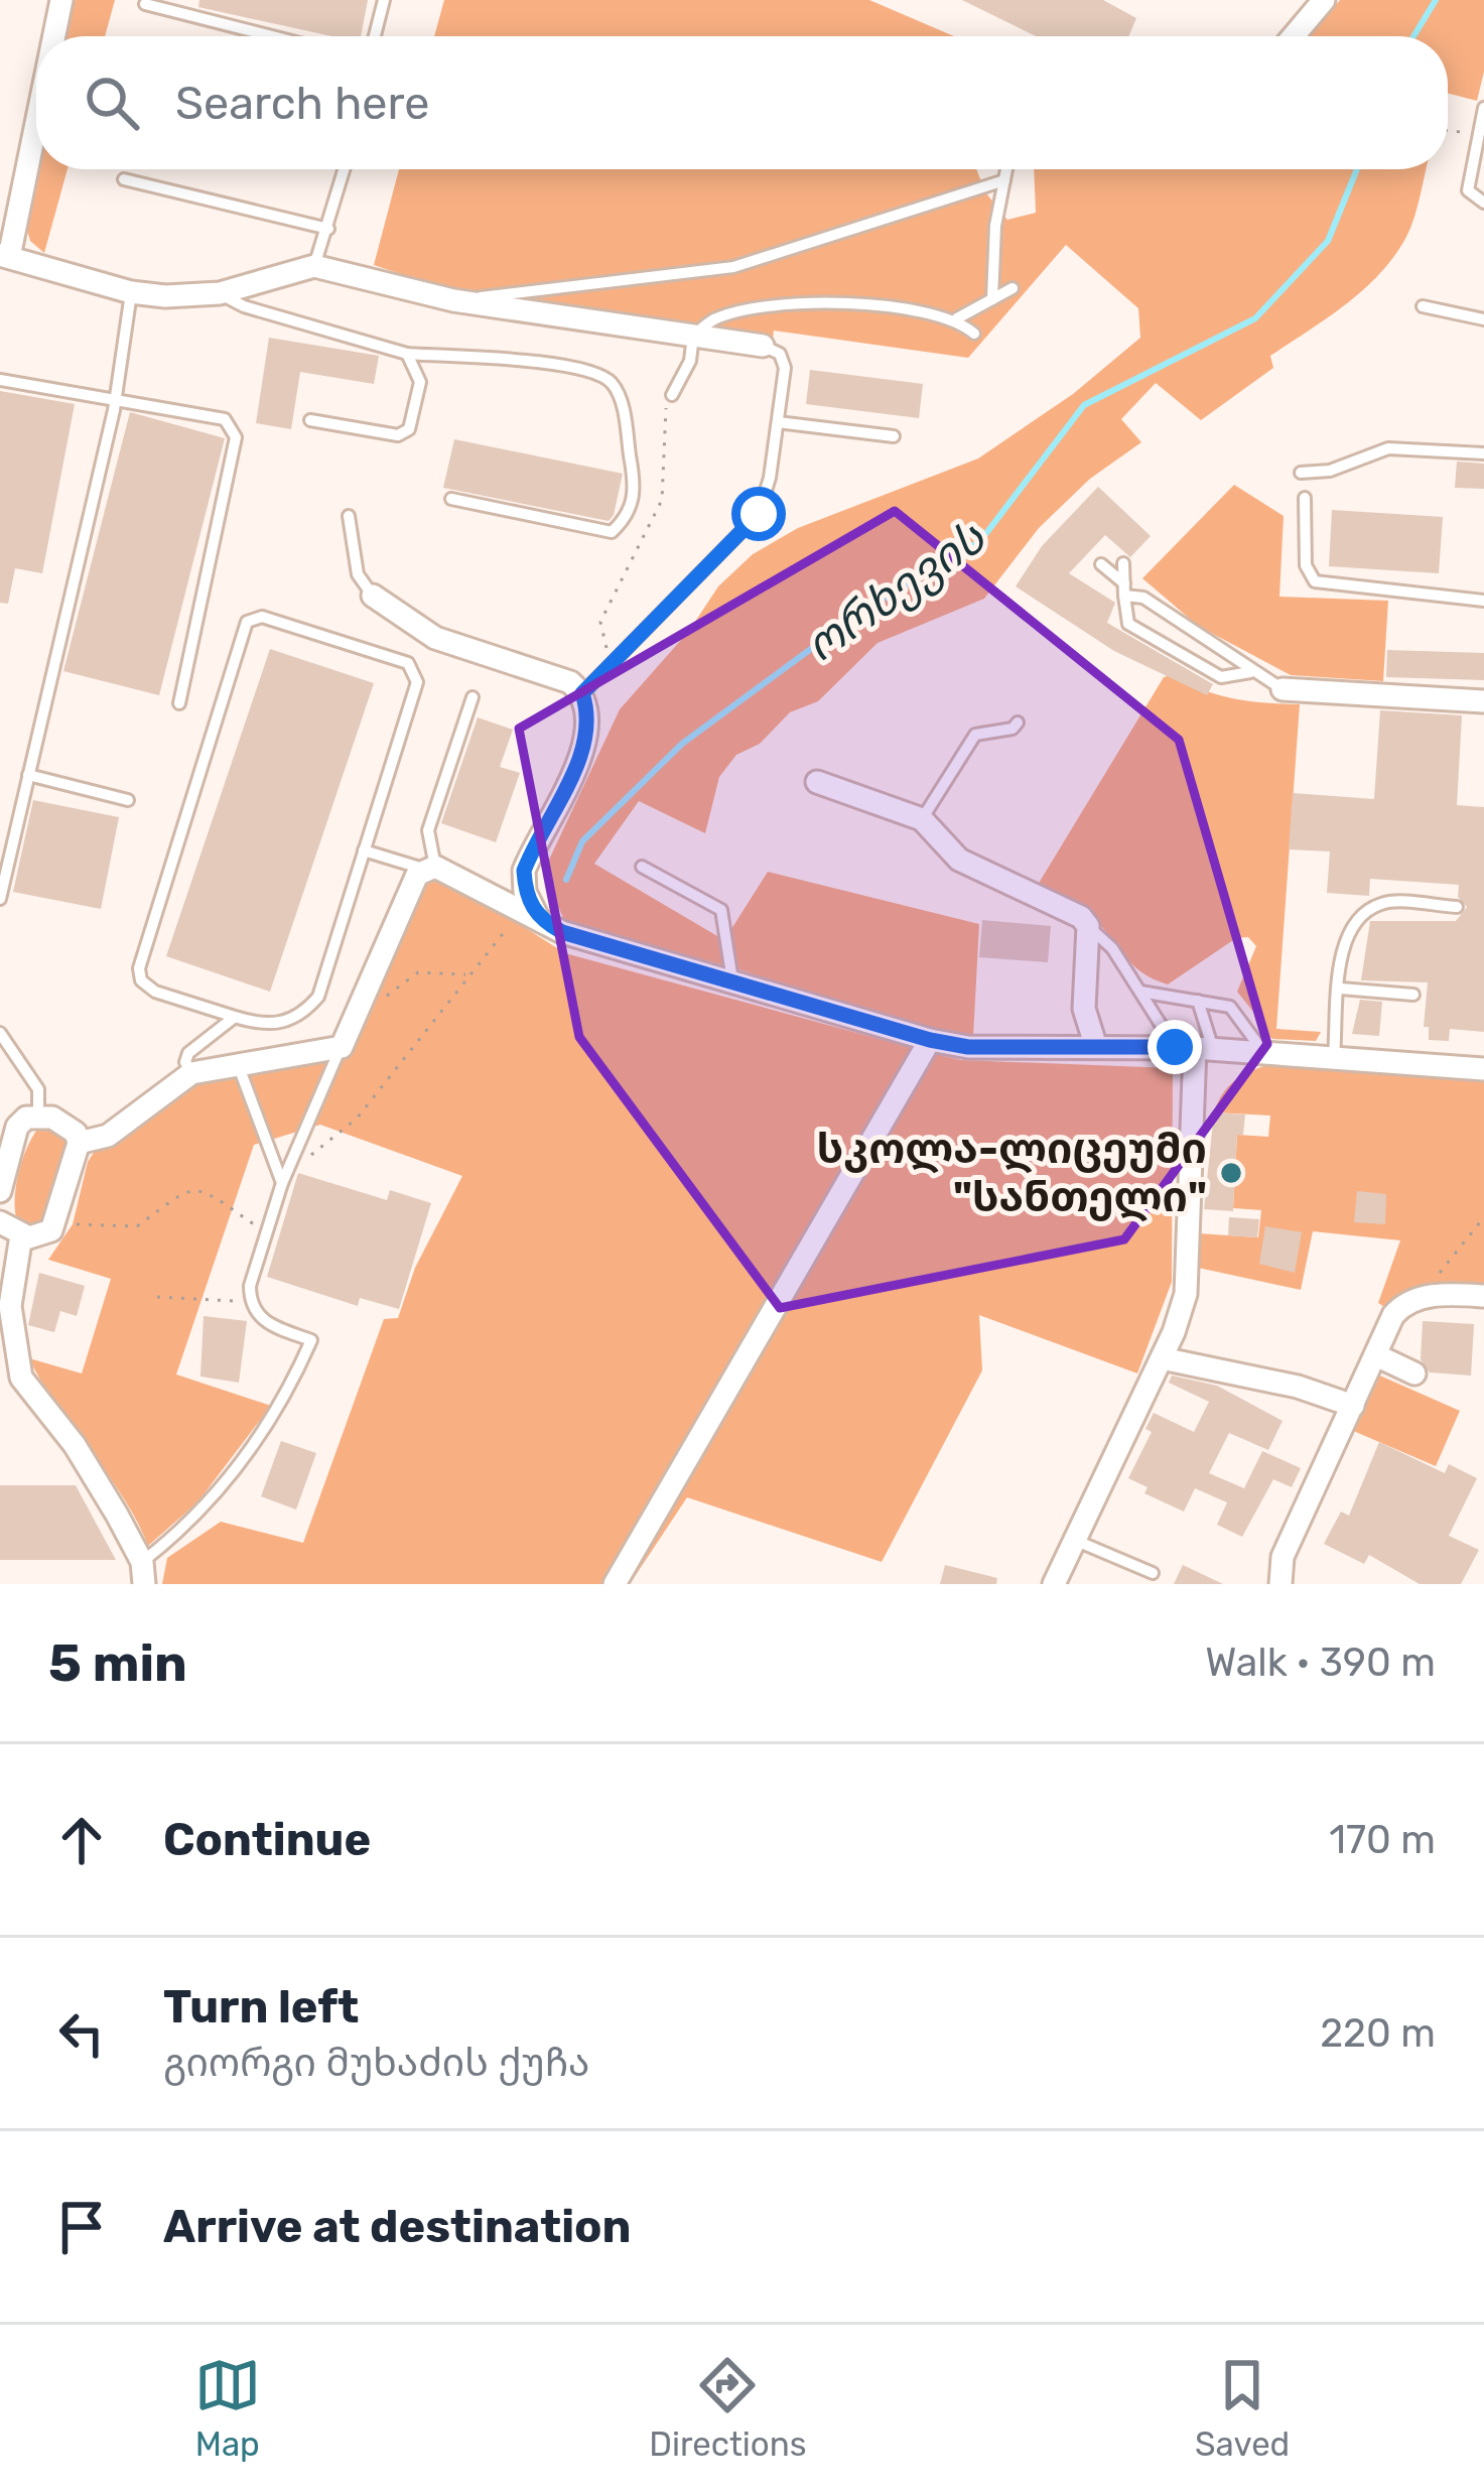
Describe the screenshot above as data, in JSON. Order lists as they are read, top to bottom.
{
  "water": ["ორხევის"],
  "places": ["სკოლა-ლიცეუმი \"სანთელი\""],
  "page": {
    "search": "Search here",
    "heading": ["5 min", "Walk · 390 m"],
    "list": [
      ["Continue", "170 m"],
      ["Turn left", "გიორგი მუხაძის ქუჩა", "220 m"],
      "Arrive at destination"
    ],
    "nav": ["Map", "Directions", "Saved"]
  }
}
